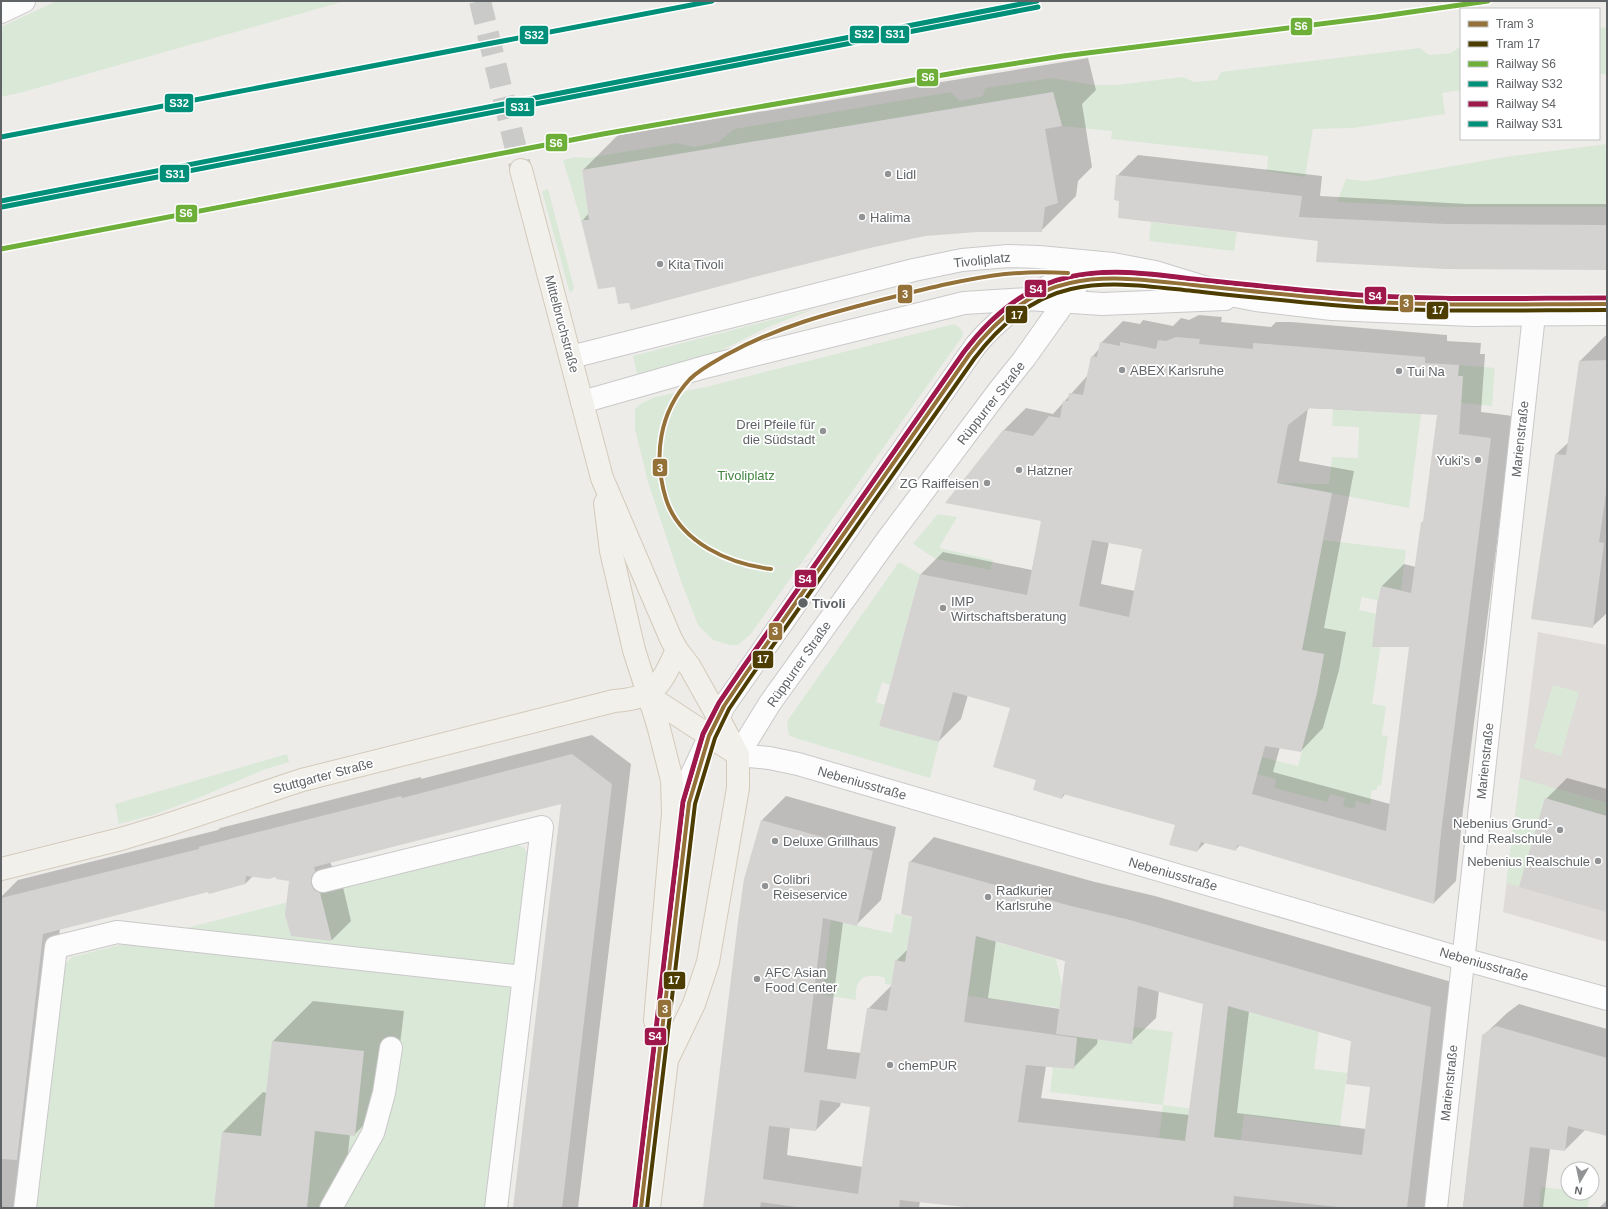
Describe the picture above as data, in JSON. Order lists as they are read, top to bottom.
{
  "streets": {
    "main road": ["Mittelbruchstraße", "Stuttgarter Straße"],
    "street": [
      "Tivoliplatz",
      "Rüppurrer Straße",
      "Marienstraße",
      "Nebeniusstraße"
    ]
  },
  "crossings": [
    ["Tivoliplatz", "Mittelbruchstraße"],
    ["Tivoliplatz", "Rüppurrer Straße"],
    ["Mittelbruchstraße", "Stuttgarter Straße"],
    ["Rüppurrer Straße", "Nebeniusstraße"],
    ["Marienstraße", "Nebeniusstraße"]
  ],
  "parks": ["Tivoliplatz"],
  "places": [
    "Lidl",
    "Halima",
    "Kita Tivoli",
    "ABEX Karlsruhe",
    "Tui Na",
    "Drei Pfeile für die Südstadt",
    "Yuki's",
    "Hatzner",
    "ZG Raiffeisen",
    "Tivoli",
    "IMP Wirtschaftsberatung",
    "Nebenius Grund- und Realschule",
    "Deluxe Grillhaus",
    "Nebenius Realschule",
    "Colibri Reiseservice",
    "Radkurier Karlsruhe",
    "AFC Asian Food Center",
    "chemPUR"
  ],
  "lines": [
    "rail line S6",
    "rail line S32",
    "rail line S31",
    "tram line 3",
    "rail line S4",
    "tram line 17"
  ],
  "legend": [
    "Tram 3",
    "Tram 17",
    "Railway S6",
    "Railway S32",
    "Railway S4",
    "Railway S31"
  ],
  "north": "bottom"
}
